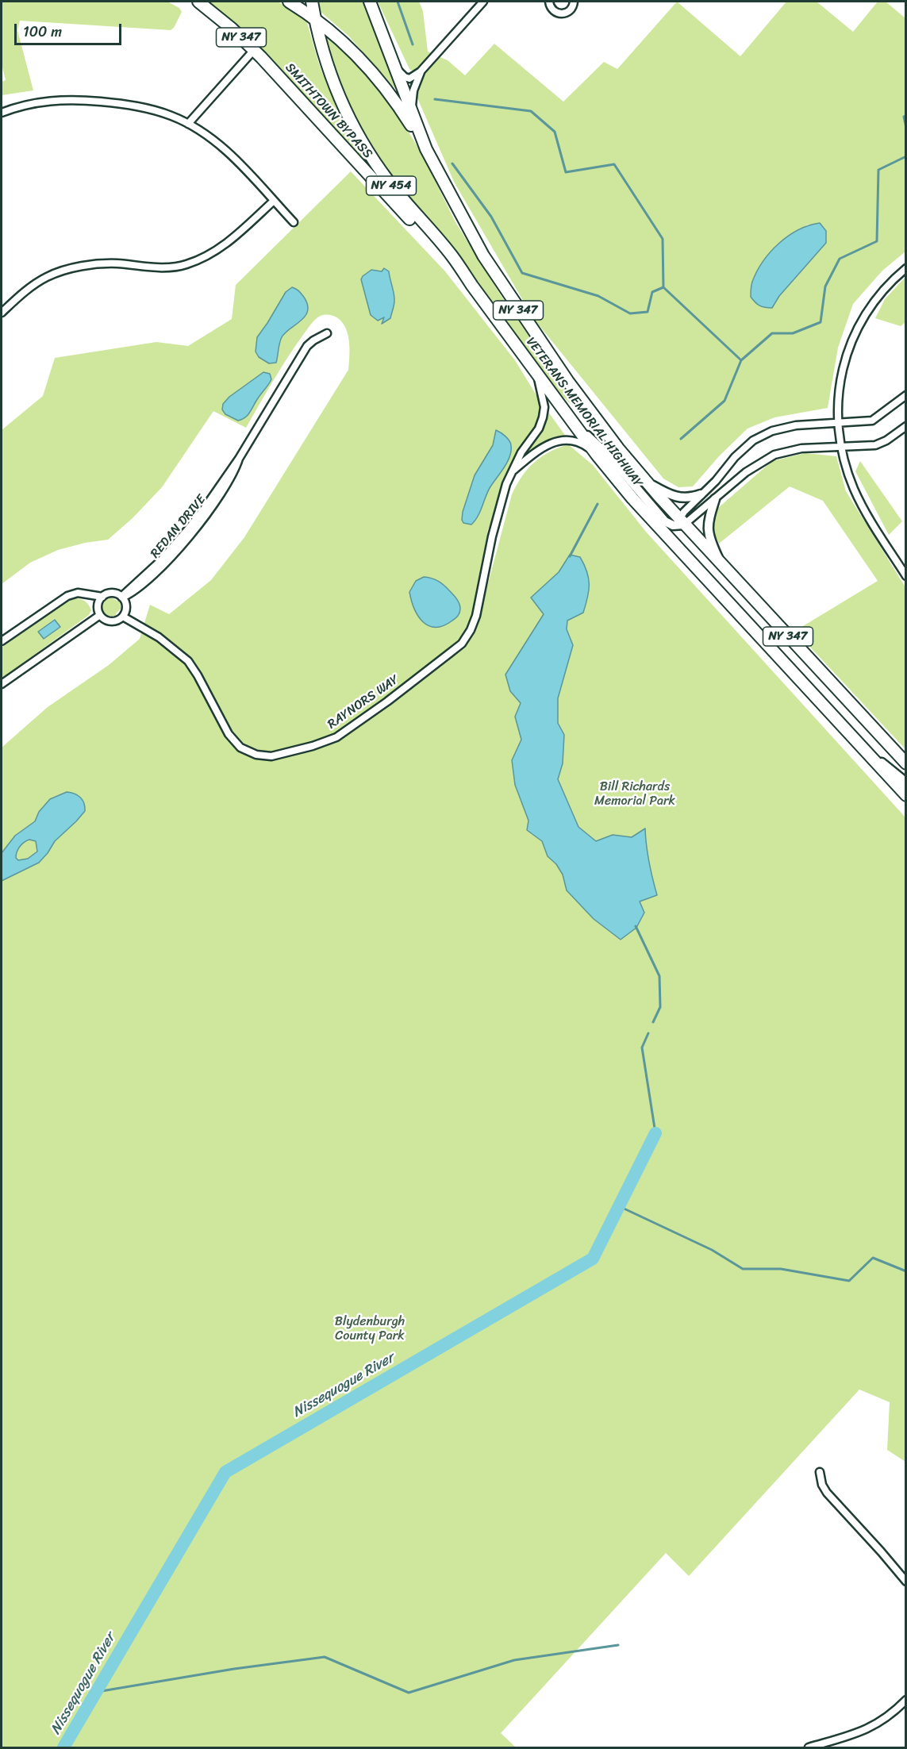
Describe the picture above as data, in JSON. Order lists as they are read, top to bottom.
{
  "streets": {
    "highway": [
      "NY 347",
      "SMITHTOWN BYPASS",
      "NY 454",
      "VETERANS MEMORIAL HIGHWAY"
    ],
    "street": ["REDAN DRIVE", "RAYNORS WAY"]
  },
  "crossings": [
    ["NY 347", "VETERANS MEMORIAL HIGHWAY"],
    ["SMITHTOWN BYPASS", "VETERANS MEMORIAL HIGHWAY"],
    ["VETERANS MEMORIAL HIGHWAY", "RAYNORS WAY"],
    ["REDAN DRIVE", "RAYNORS WAY"]
  ],
  "water": ["Nissequogue River"],
  "parks": ["Bill Richards Memorial Park", "Blydenburgh County Park"],
  "scale_bar": "100 m"
}
